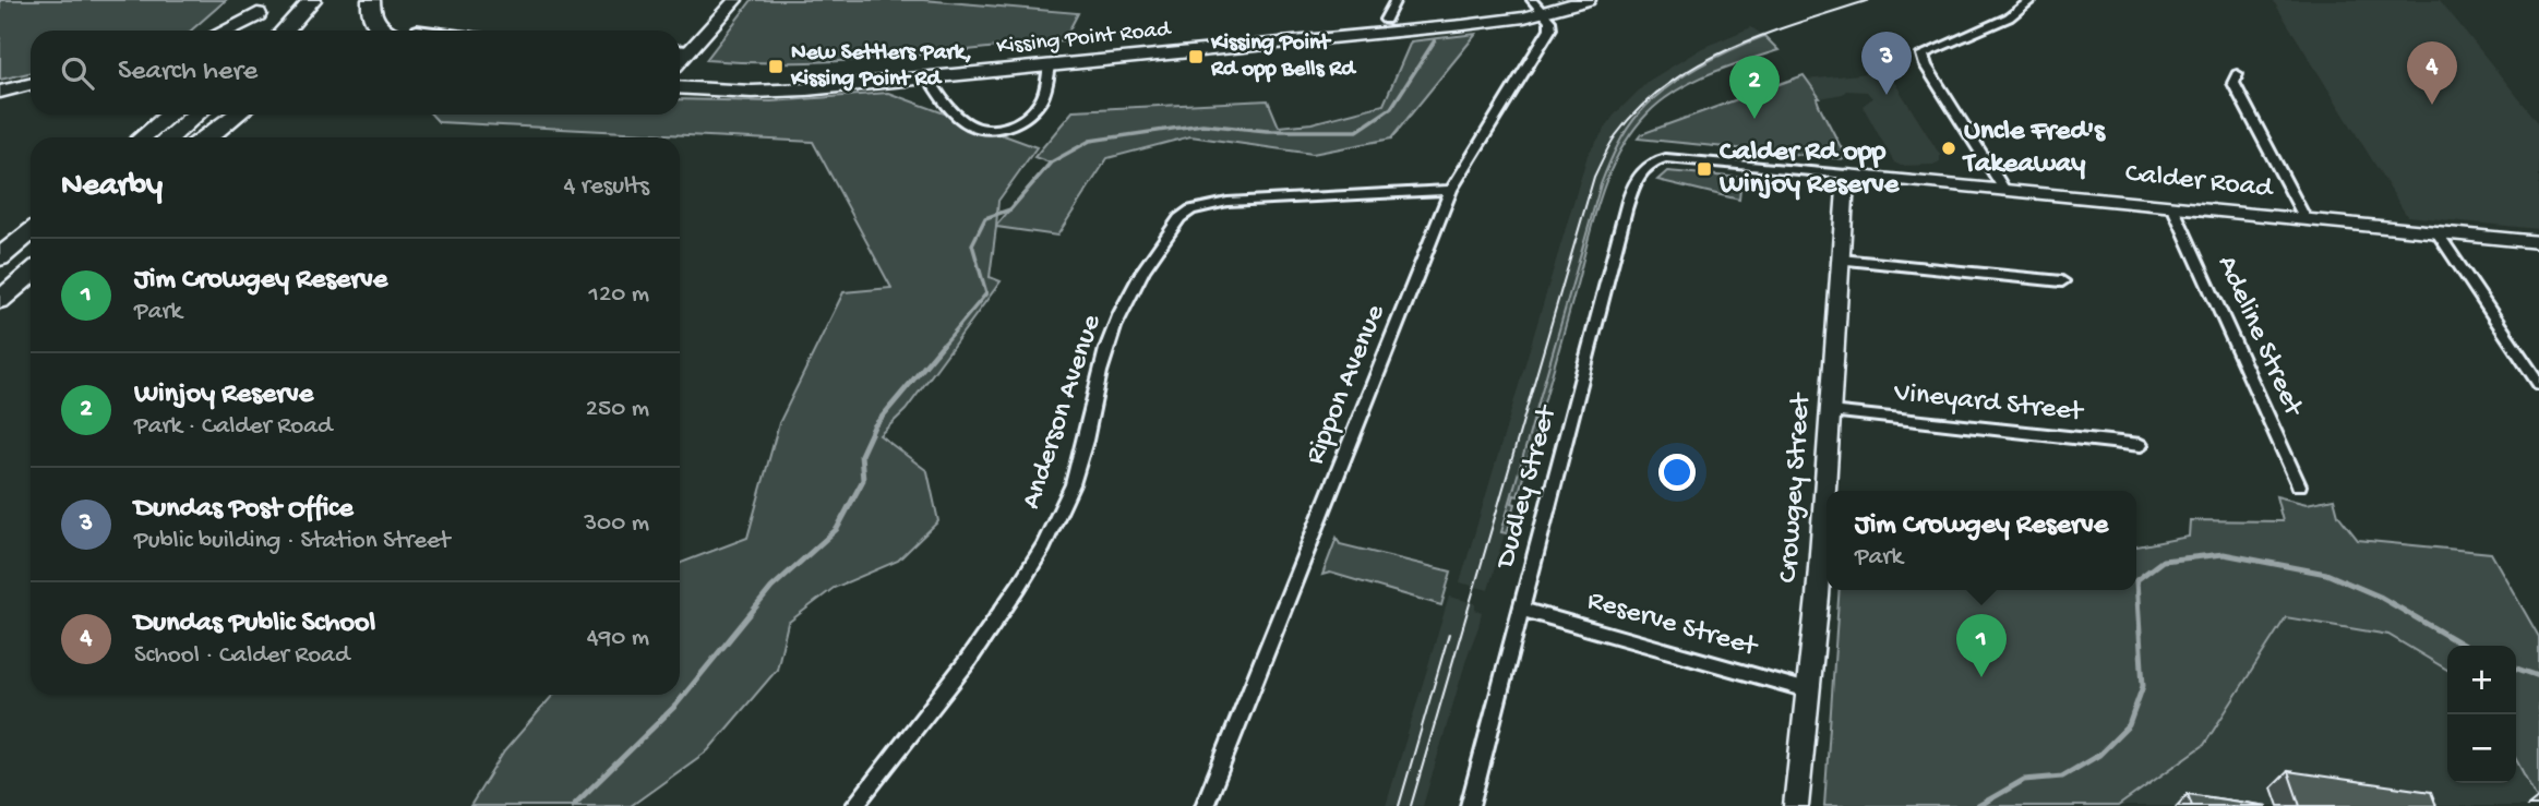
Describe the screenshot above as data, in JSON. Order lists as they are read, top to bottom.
{
  "streets": {
    "main road": ["Kissing Point Road"],
    "street": [
      "Calder Road",
      "Adeline Street",
      "Rippon Avenue",
      "Vineyard Street",
      "Anderson Avenue",
      "Dudley Street",
      "Crowgey Street",
      "Reserve Street"
    ]
  },
  "crossings": [
    ["Kissing Point Road", "Rippon Avenue"],
    ["Calder Road", "Adeline Street"],
    ["Calder Road", "Dudley Street"],
    ["Calder Road", "Crowgey Street"],
    ["Rippon Avenue", "Anderson Avenue"],
    ["Vineyard Street", "Crowgey Street"],
    ["Dudley Street", "Reserve Street"],
    ["Crowgey Street", "Reserve Street"]
  ],
  "places": {
    "transit": ["Kissing Point Rd opp Bells Rd", "New Settlers Park, Kissing Point Rd", "Calder Rd opp Winjoy Reserve"],
    "other": ["Uncle Fred's Takeaway"]
  },
  "page": {
    "search": "Search here",
    "pins": [
      "3",
      "4",
      "2",
      "1"
    ],
    "heading": ["Nearby", "4 results"],
    "list": [
      {
        "mark": "1",
        "name": "Jim Crowgey Reserve",
        "note": "Park",
        "value": "120 m"
      },
      {
        "mark": "2",
        "name": "Winjoy Reserve",
        "note": "Park · Calder Road",
        "value": "250 m"
      },
      {
        "mark": "3",
        "name": "Dundas Post Office",
        "note": "Public building · Station Street",
        "value": "300 m"
      },
      {
        "mark": "4",
        "name": "Dundas Public School",
        "note": "School · Calder Road",
        "value": "490 m"
      }
    ],
    "popup": ["Jim Crowgey Reserve", "Park"],
    "map_buttons": ["+", "−"]
  }
}
